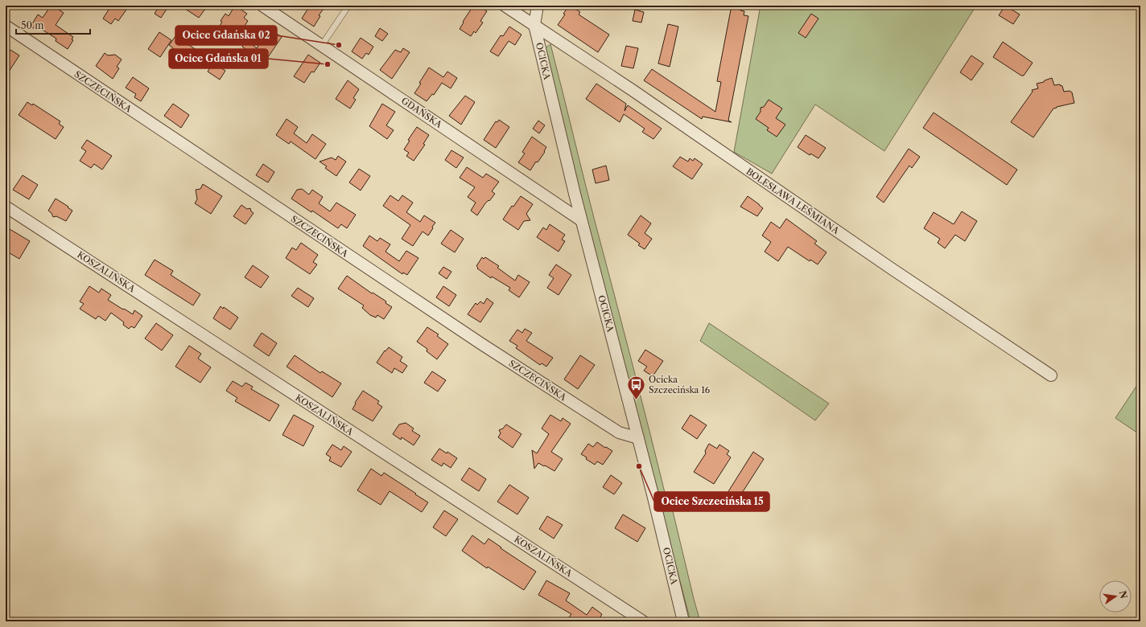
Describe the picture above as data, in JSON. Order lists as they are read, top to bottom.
{
  "streets": {
    "street": [
      "OCICKA",
      "SZCZECIŃSKA",
      "GDAŃSKA",
      "BOLESŁAWA LEŚMIANA",
      "KOSZALIŃSKA"
    ]
  },
  "crossings": [
    ["OCICKA", "SZCZECIŃSKA"],
    ["OCICKA", "GDAŃSKA"],
    ["OCICKA", "BOLESŁAWA LEŚMIANA"]
  ],
  "places": {
    "other": ["Ocice Gdańska 02", "Ocice Gdańska 01", "Ocice Szczecińska 15"],
    "bus stop": ["Ocicka Szczecińska 16"]
  },
  "scale_bar": "50 m",
  "north": "right"
}
